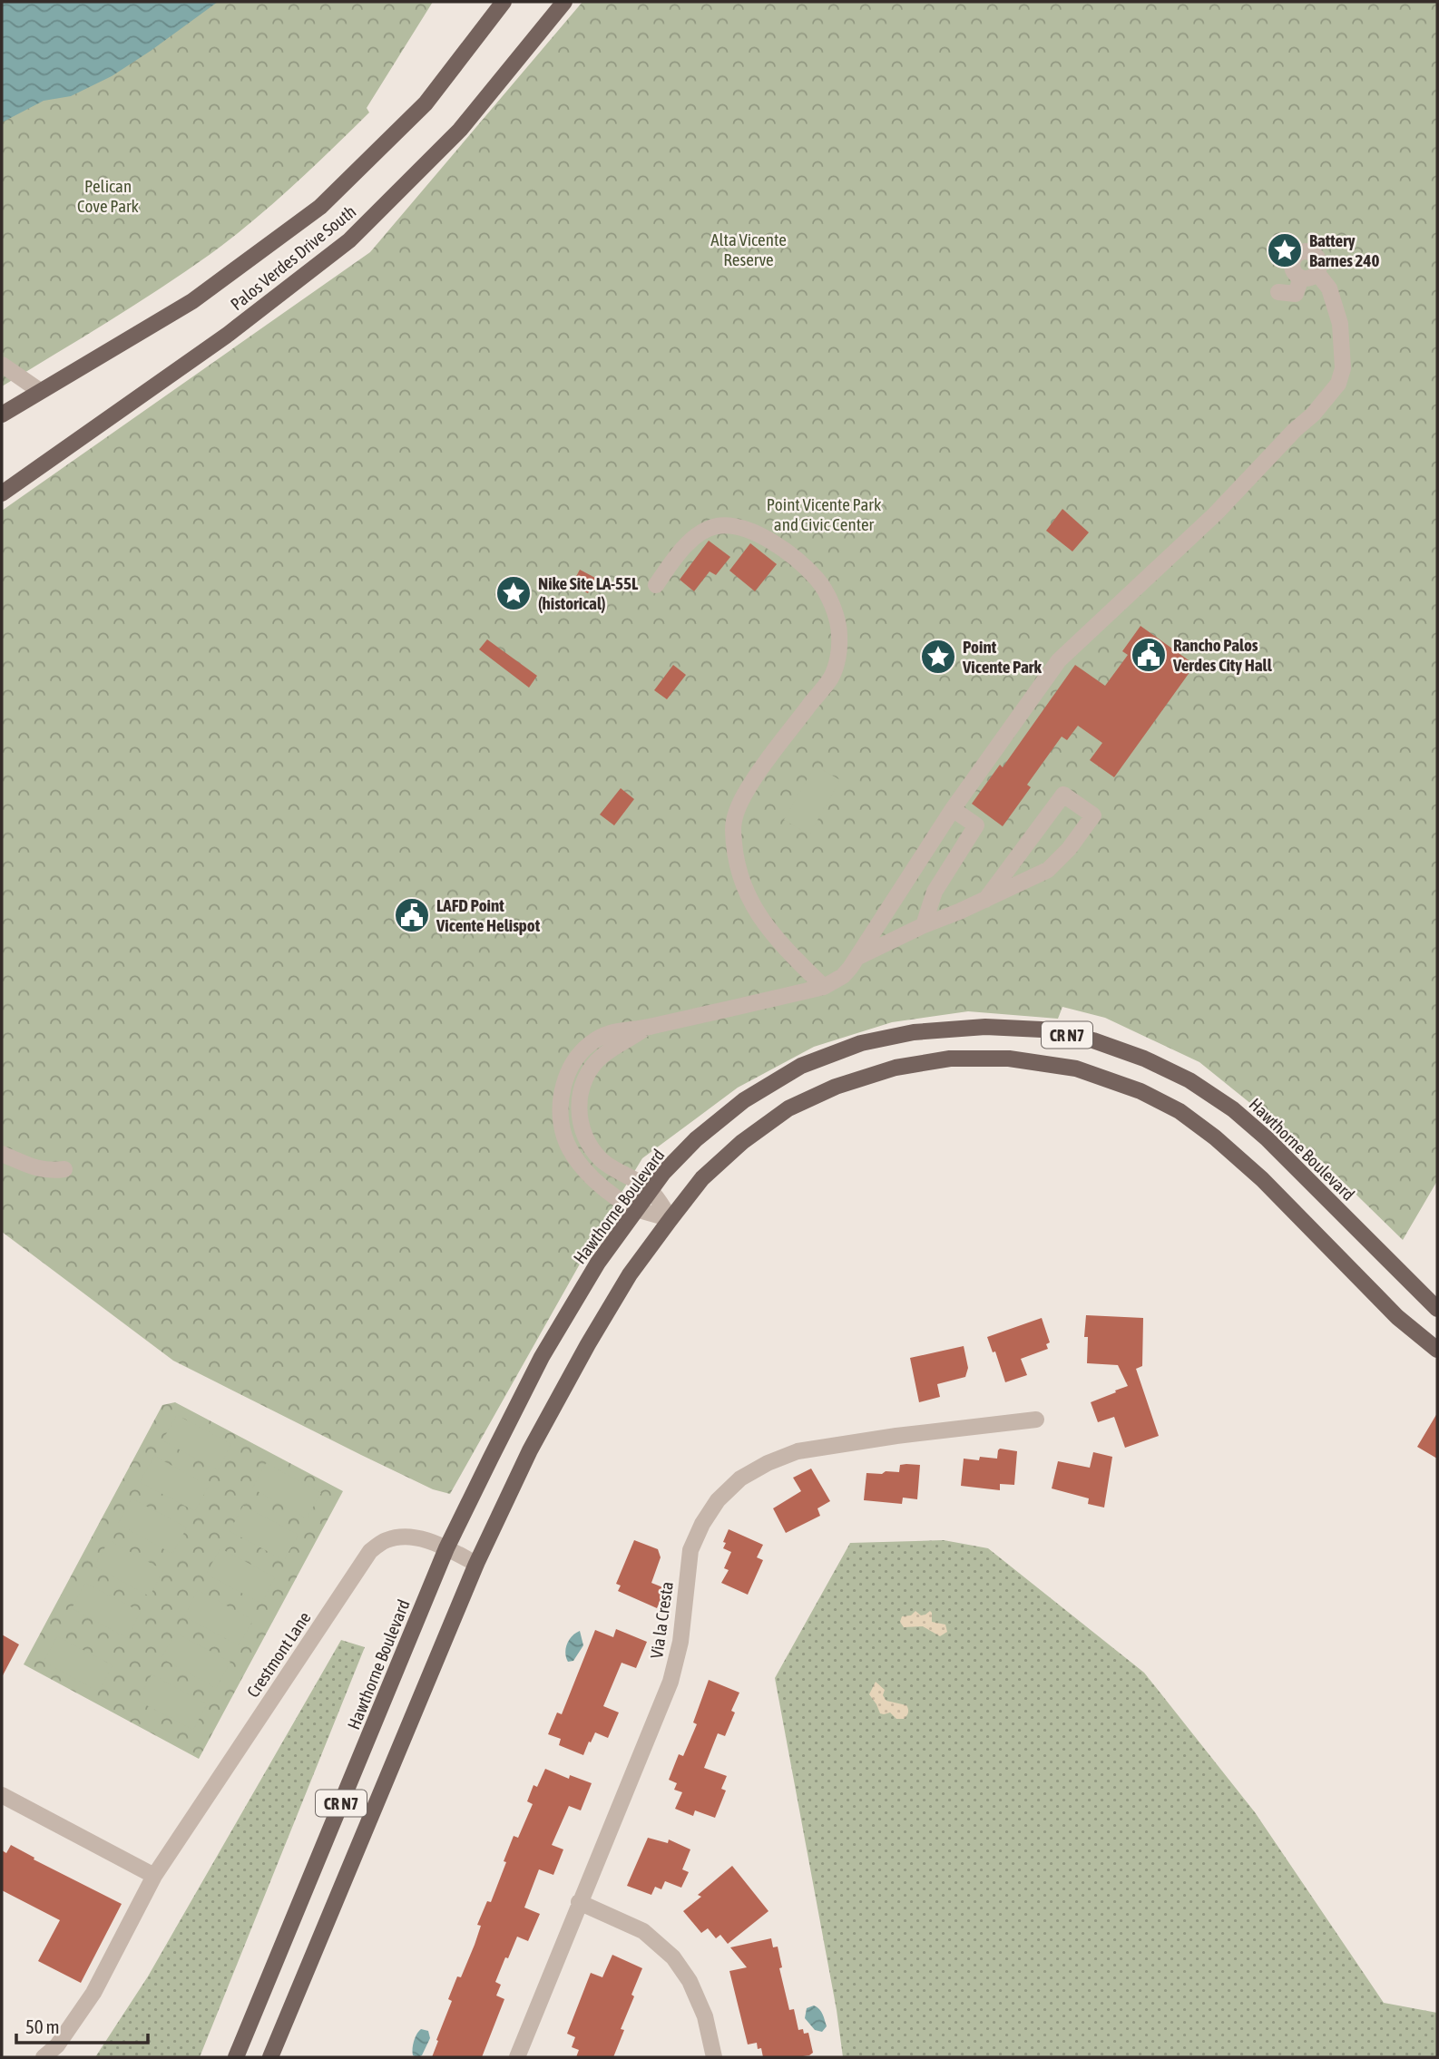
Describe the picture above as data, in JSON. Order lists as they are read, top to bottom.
{
  "streets": {
    "main road": ["Palos Verdes Drive South", "CR N7", "Hawthorne Boulevard"],
    "street": ["Via la Cresta", "Crestmont Lane"]
  },
  "crossings": [
    ["CR N7", "Crestmont Lane"],
    ["Hawthorne Boulevard", "Crestmont Lane"]
  ],
  "parks": ["Pelican Cove Park", "Alta Vicente Reserve", "Point Vicente Park and Civic Center"],
  "places": {
    "place": ["Battery Barnes 240", "Nike Site LA-55L (historical)", "Point Vicente Park"],
    "public building": ["Rancho Palos Verdes City Hall", "LAFD Point Vicente Helispot"]
  },
  "scale_bar": "50 m"
}
